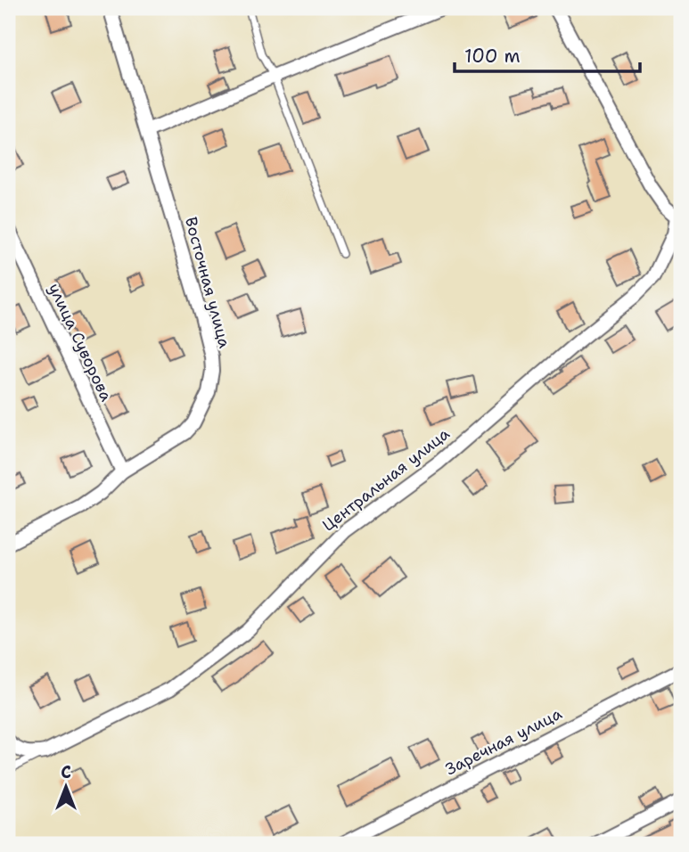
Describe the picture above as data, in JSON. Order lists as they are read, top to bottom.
{
  "streets": {
    "street": [
      "Восточная улица",
      "улица Суворова",
      "Центральная улица",
      "Заречная улица"
    ]
  },
  "crossings": [
    ["Восточная улица", "улица Суворова"]
  ],
  "scale_bar": "100 m",
  "north": "top"
}
